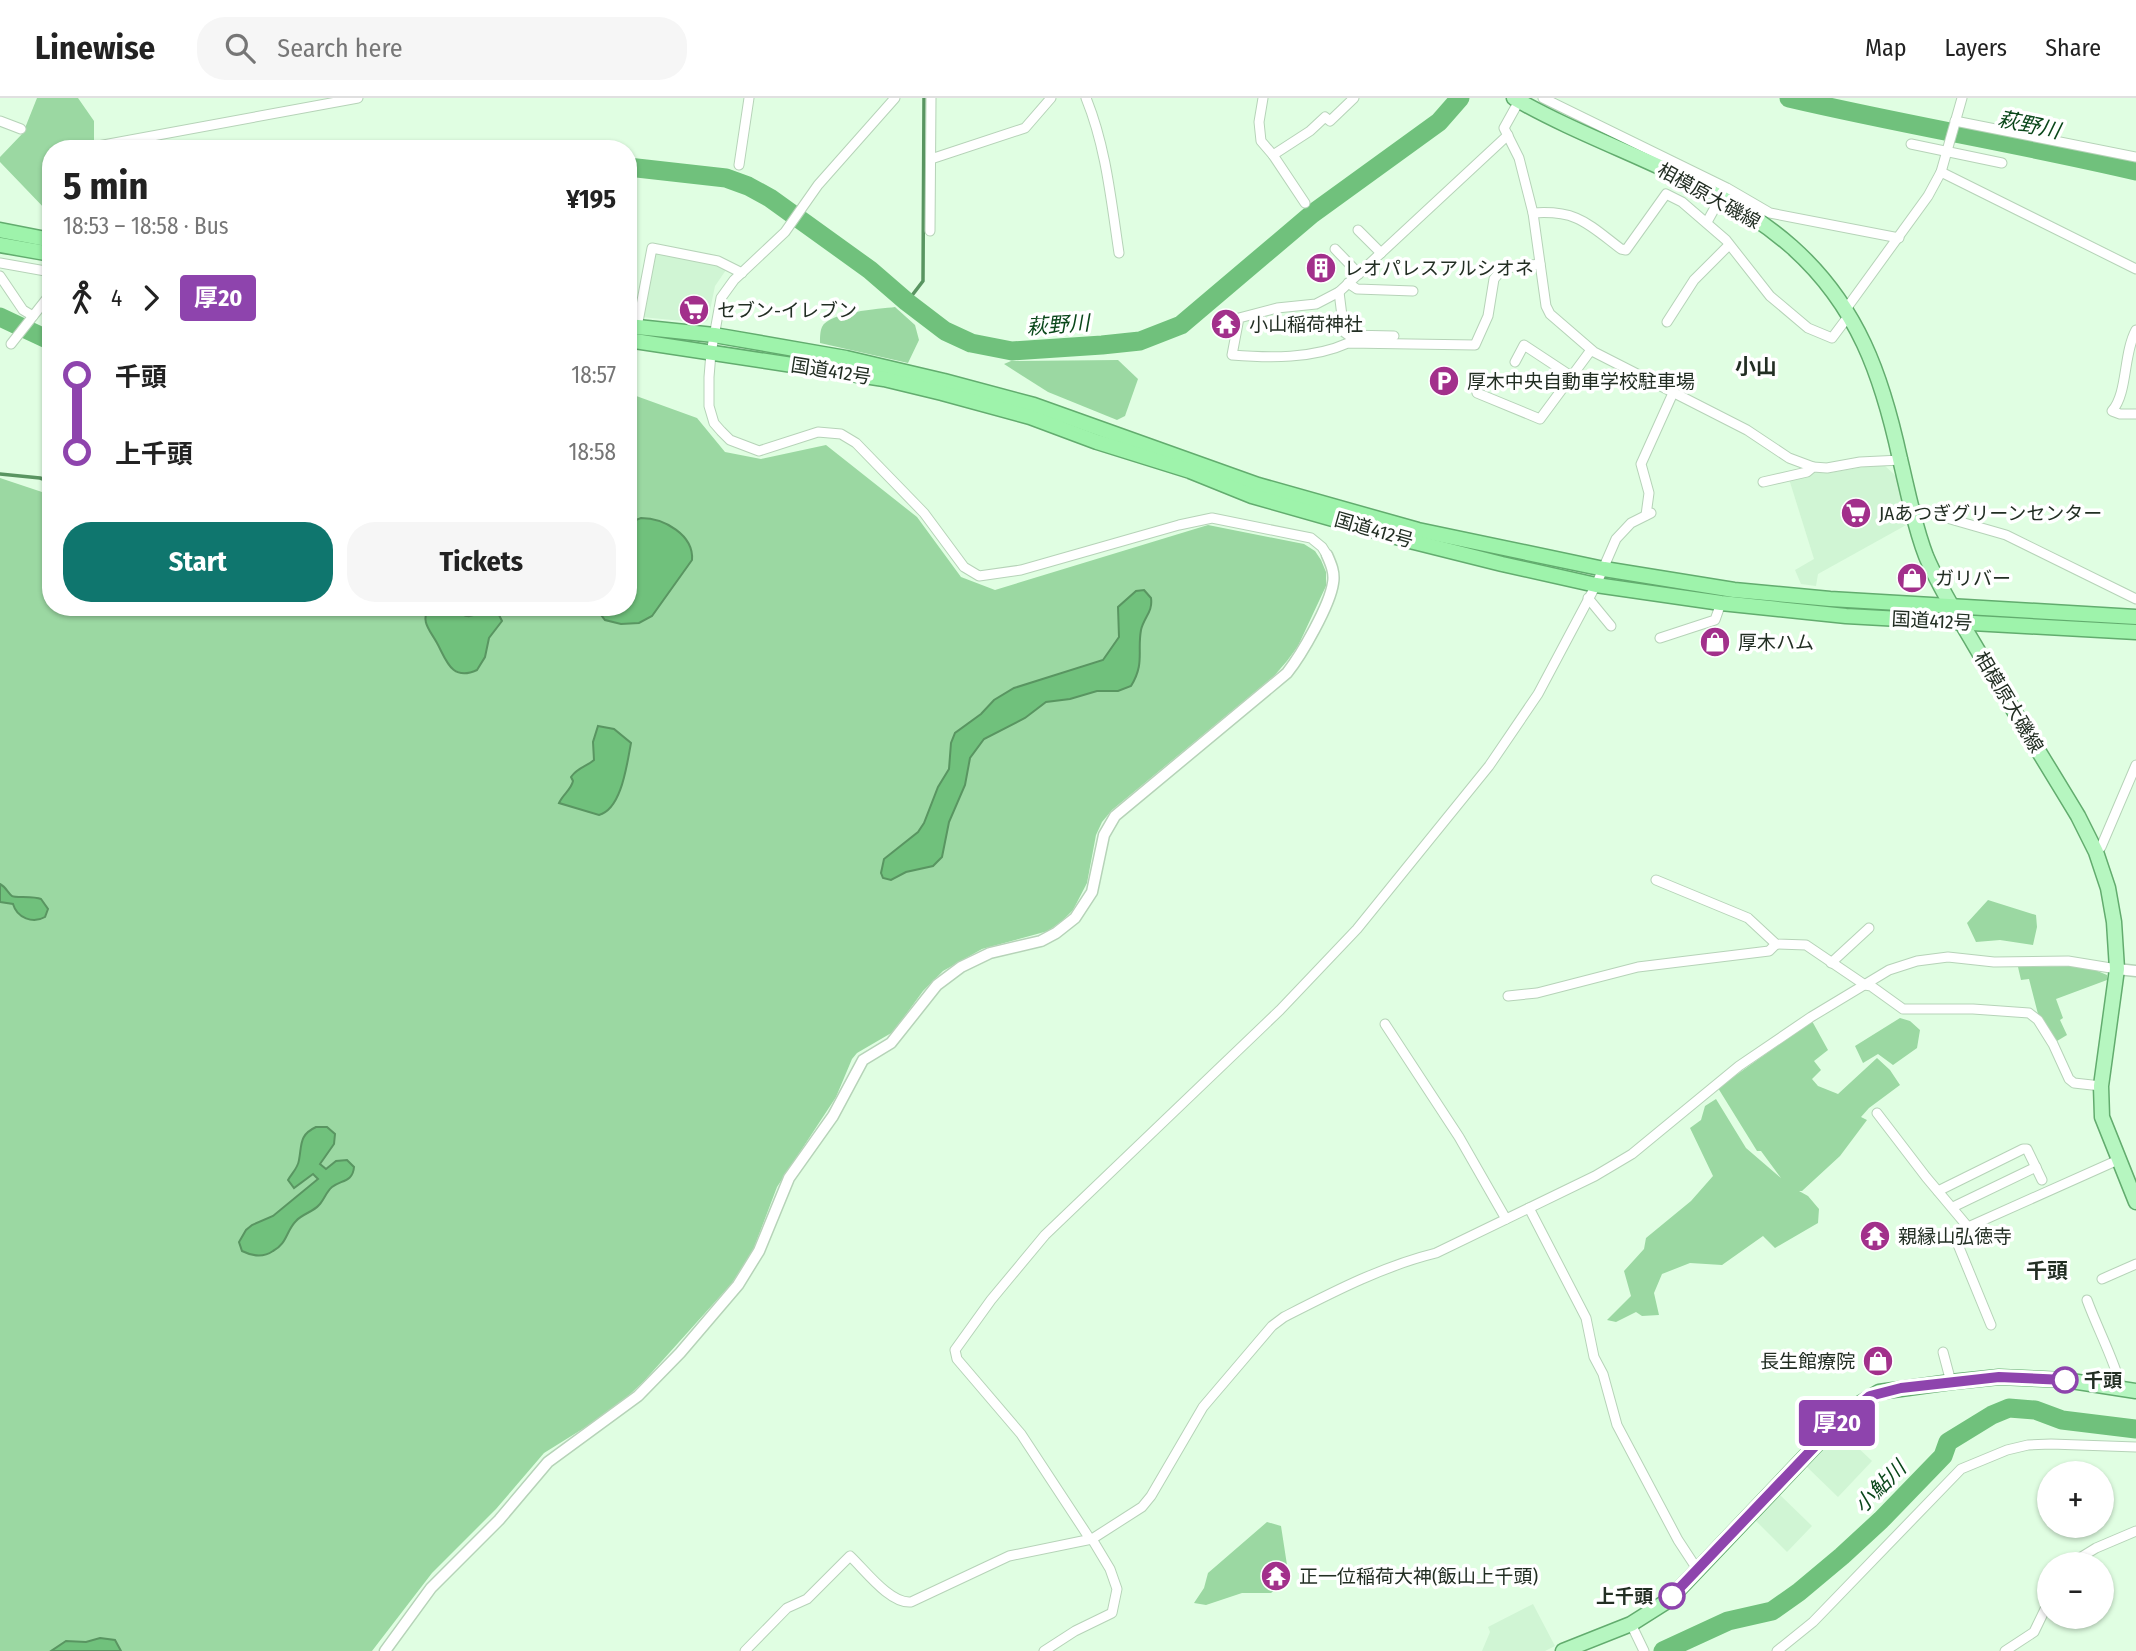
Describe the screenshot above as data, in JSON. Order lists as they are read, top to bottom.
{
  "streets": {
    "highway": ["国道412号"],
    "main road": ["相模原大磯線"]
  },
  "crossings": [
    ["相模原大磯線", "国道412号"]
  ],
  "districts": ["小山", "千頭"],
  "water": ["萩野川", "小鮎川"],
  "places": {
    "building": ["レオパレスアルシオネ"],
    "supermarket": ["セブン-イレブン", "JAあつぎグリーンセンター"],
    "temple": ["小山稲荷神社", "親縁山弘徳寺", "正一位稲荷大神(飯山上千頭)"],
    "parking": ["厚木中央自動車学校駐車場"],
    "shop": ["ガリバー", "厚木ハム", "長生館療院"],
    "other": ["千頭", "上千頭"]
  },
  "lines": ["bus line 厚20"],
  "page": {
    "header": "Linewise",
    "search": "Search here",
    "nav": ["Map", "Layers", "Share"],
    "on_map": "厚20",
    "heading": ["5 min", "18:53 – 18:58 · Bus", "¥195"],
    "legs": ["4", "厚20"],
    "list": [
      {
        "name": "千頭",
        "value": "18:57"
      },
      {
        "name": "上千頭",
        "value": "18:58"
      }
    ],
    "buttons": ["Start", "Tickets"],
    "map_buttons": ["+", "−"]
  }
}
